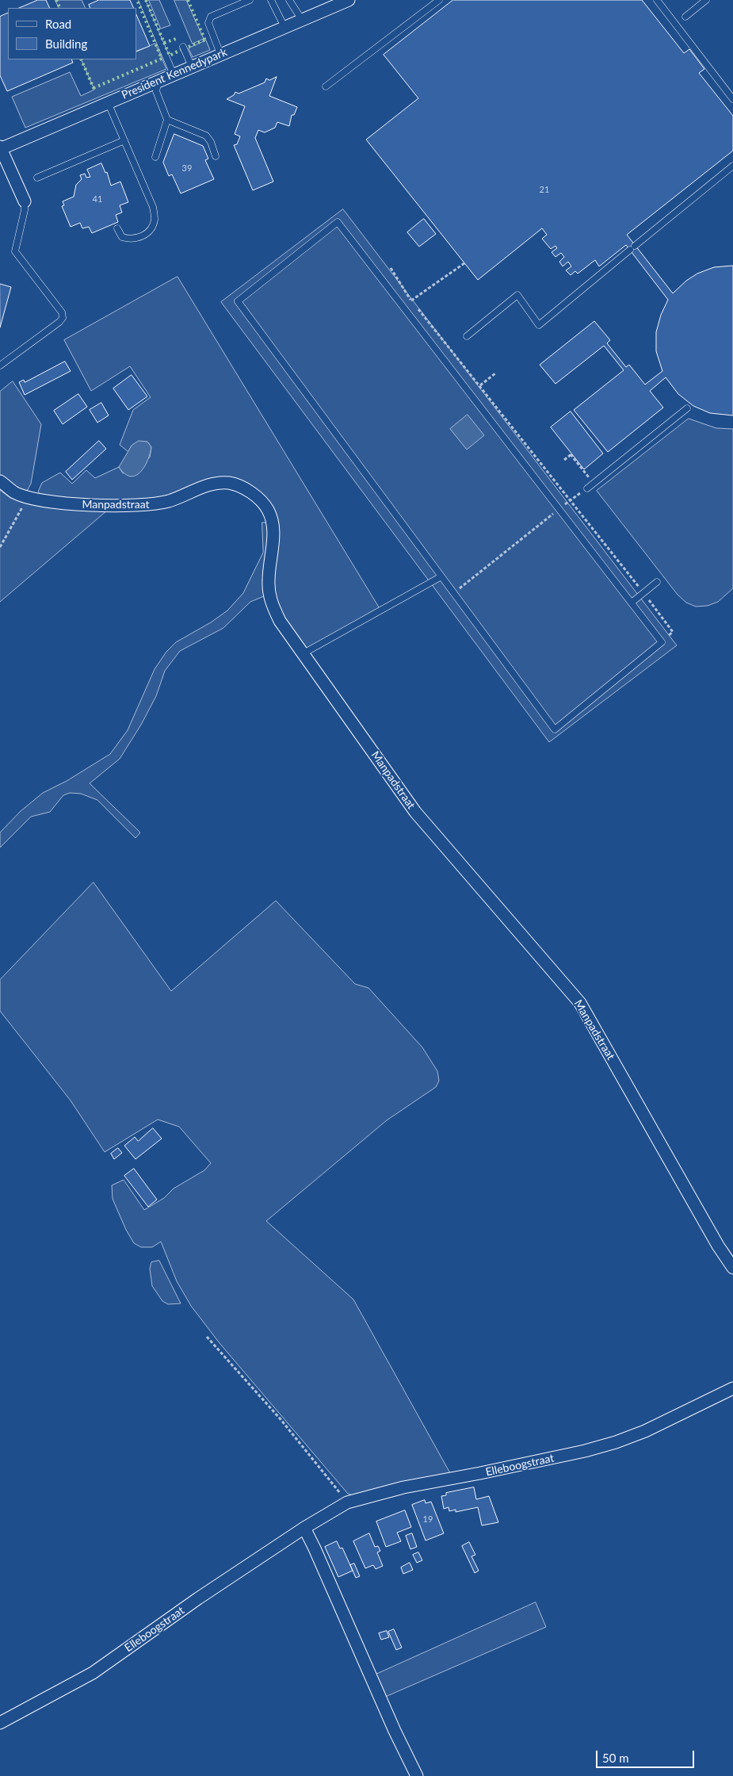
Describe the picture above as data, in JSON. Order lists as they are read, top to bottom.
{
  "streets": {
    "street": ["President Kennedypark", "Manpadstraat", "Elleboogstraat"]
  },
  "house_numbers": [
    "39",
    "21",
    "41",
    "19"
  ],
  "legend": ["Road", "Building"],
  "scale_bar": "50 m"
}
